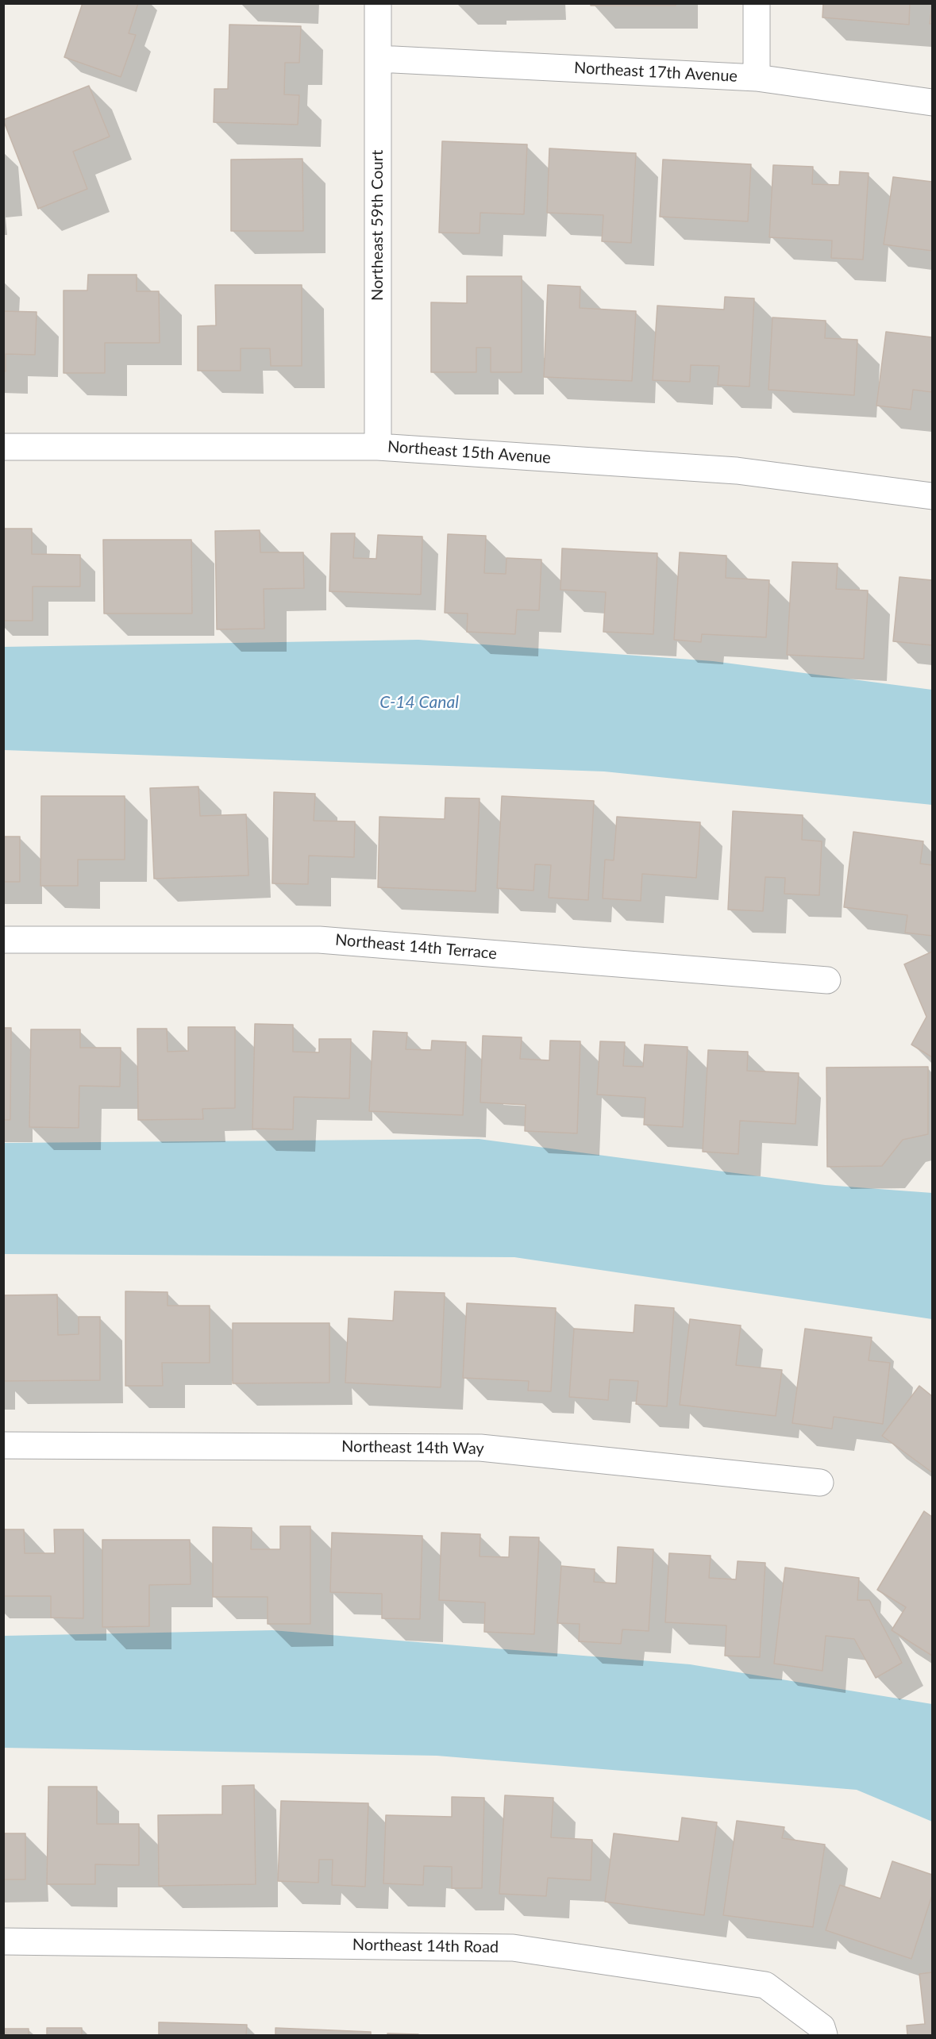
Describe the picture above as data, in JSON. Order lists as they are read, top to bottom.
{
  "streets": {
    "street": [
      "Northeast 17th Avenue",
      "Northeast 59th Court",
      "Northeast 15th Avenue",
      "Northeast 14th Terrace",
      "Northeast 14th Way",
      "Northeast 14th Road"
    ]
  },
  "crossings": [
    ["Northeast 17th Avenue", "Northeast 59th Court"],
    ["Northeast 59th Court", "Northeast 15th Avenue"]
  ],
  "water": ["C-14 Canal"]
}
